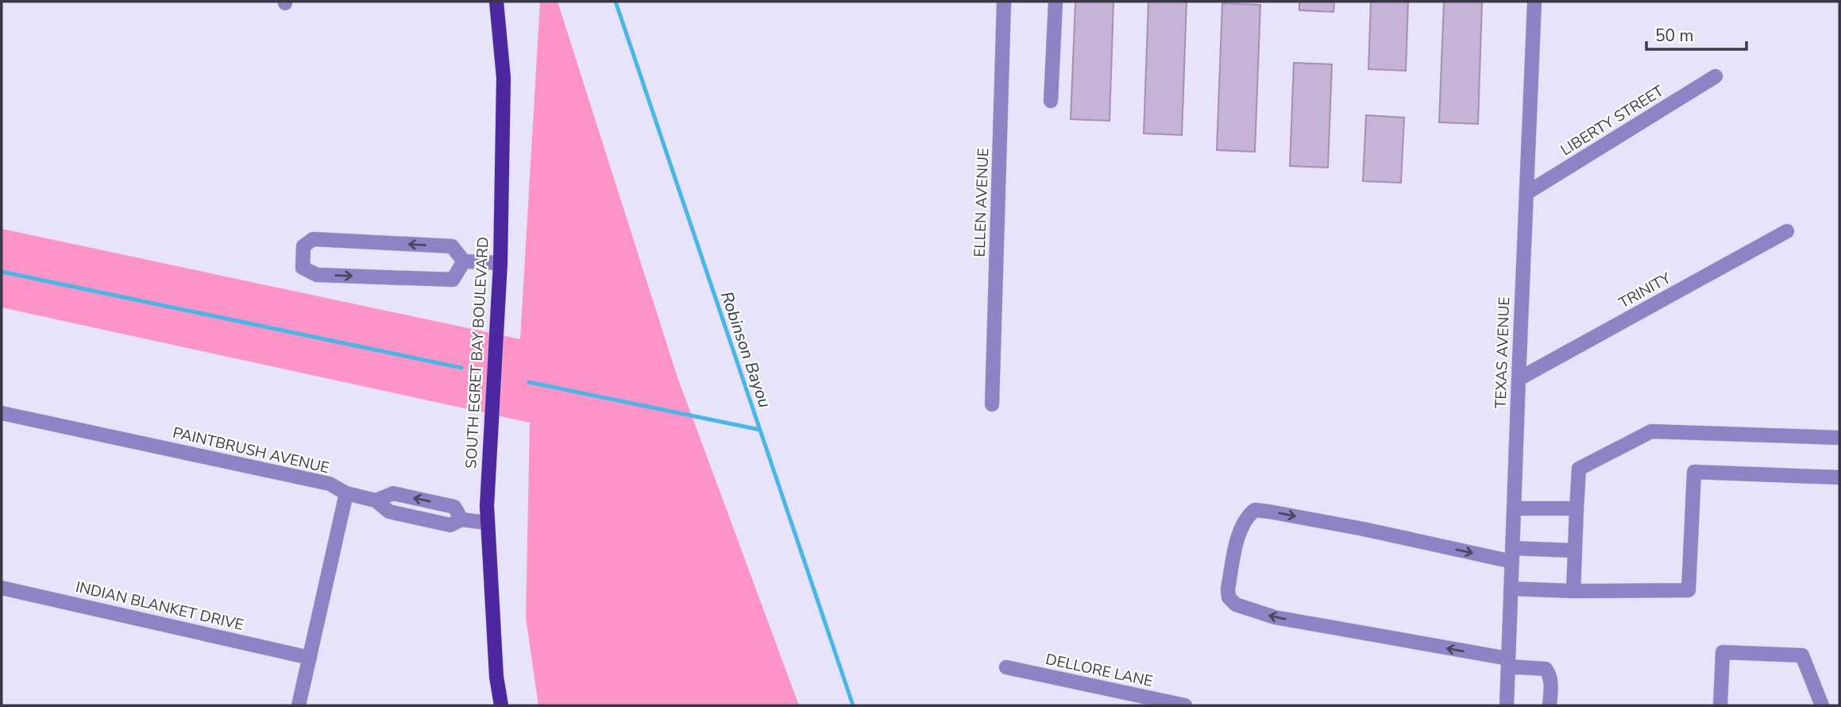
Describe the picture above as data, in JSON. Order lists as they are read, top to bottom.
{
  "streets": {
    "main road": ["SOUTH EGRET BAY BOULEVARD"],
    "street": [
      "LIBERTY STREET",
      "ELLEN AVENUE",
      "TRINITY",
      "TEXAS AVENUE",
      "PAINTBRUSH AVENUE",
      "INDIAN BLANKET DRIVE",
      "DELLORE LANE"
    ]
  },
  "crossings": [
    ["LIBERTY STREET", "TEXAS AVENUE"],
    ["TRINITY", "TEXAS AVENUE"],
    ["SOUTH EGRET BAY BOULEVARD", "PAINTBRUSH AVENUE"]
  ],
  "water": ["Robinson Bayou"],
  "scale_bar": "50 m"
}
